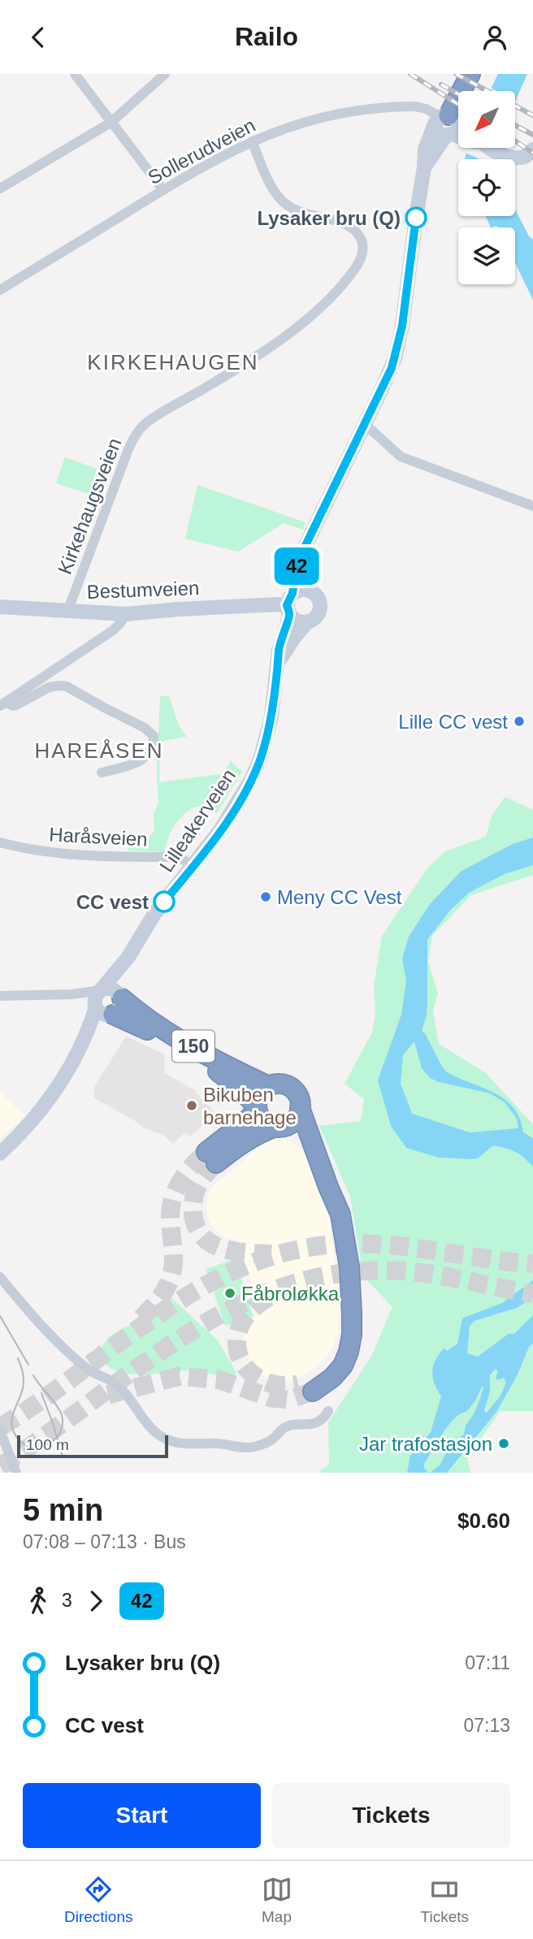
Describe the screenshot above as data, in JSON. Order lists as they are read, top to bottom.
{
  "streets": {
    "highway": ["150"],
    "main road": ["Bestumveien", "Lilleakerveien"],
    "street": ["Sollerudveien", "Kirkehaugsveien", "Haråsveien"]
  },
  "crossings": [
    ["Sollerudveien", "Kirkehaugsveien"],
    ["Sollerudveien", "Lilleakerveien"],
    ["Kirkehaugsveien", "Bestumveien"],
    ["Bestumveien", "Lilleakerveien"],
    ["Lilleakerveien", "Haråsveien"],
    ["Lilleakerveien", "150"]
  ],
  "districts": ["KIRKEHAUGEN", "HAREÅSEN"],
  "places": [
    "Lysaker bru (Q)",
    "Lille CC vest",
    "Meny CC Vest",
    "CC vest",
    "Bikuben barnehage",
    "Fåbroløkka",
    "Jar trafostasjon"
  ],
  "lines": ["bus line 42"],
  "scale_bar": "100 m",
  "north": "bottom left",
  "page": {
    "header": "Railo",
    "on_map": "42",
    "scale": "100 m",
    "heading": ["5 min", "07:08 – 07:13 · Bus", "$0.60"],
    "legs": ["3", "42"],
    "list": [
      {
        "name": "Lysaker bru (Q)",
        "value": "07:11"
      },
      {
        "name": "CC vest",
        "value": "07:13"
      }
    ],
    "buttons": ["Start", "Tickets"],
    "tabs": ["Directions", "Map", "Tickets"]
  }
}
